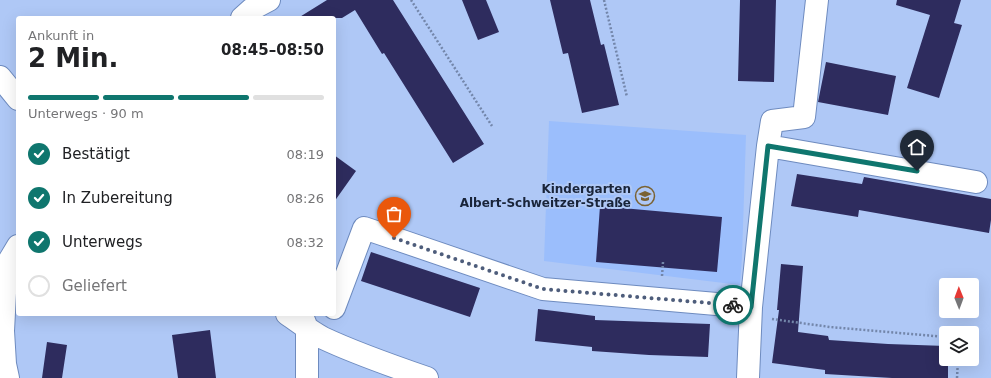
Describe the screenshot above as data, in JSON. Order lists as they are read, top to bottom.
{
  "places": {
    "school or university": ["Kindergarten Albert-Schweitzer-Straße"]
  },
  "north": "top",
  "page": {
    "heading": ["2 Min.", "Ankunft in", "08:45–08:50"],
    "bar": "Unterwegs · 90 m",
    "list": [
      ["Bestätigt", "08:19"],
      ["In Zubereitung", "08:26"],
      ["Unterwegs", "08:32"],
      "Geliefert"
    ]
  }
}
